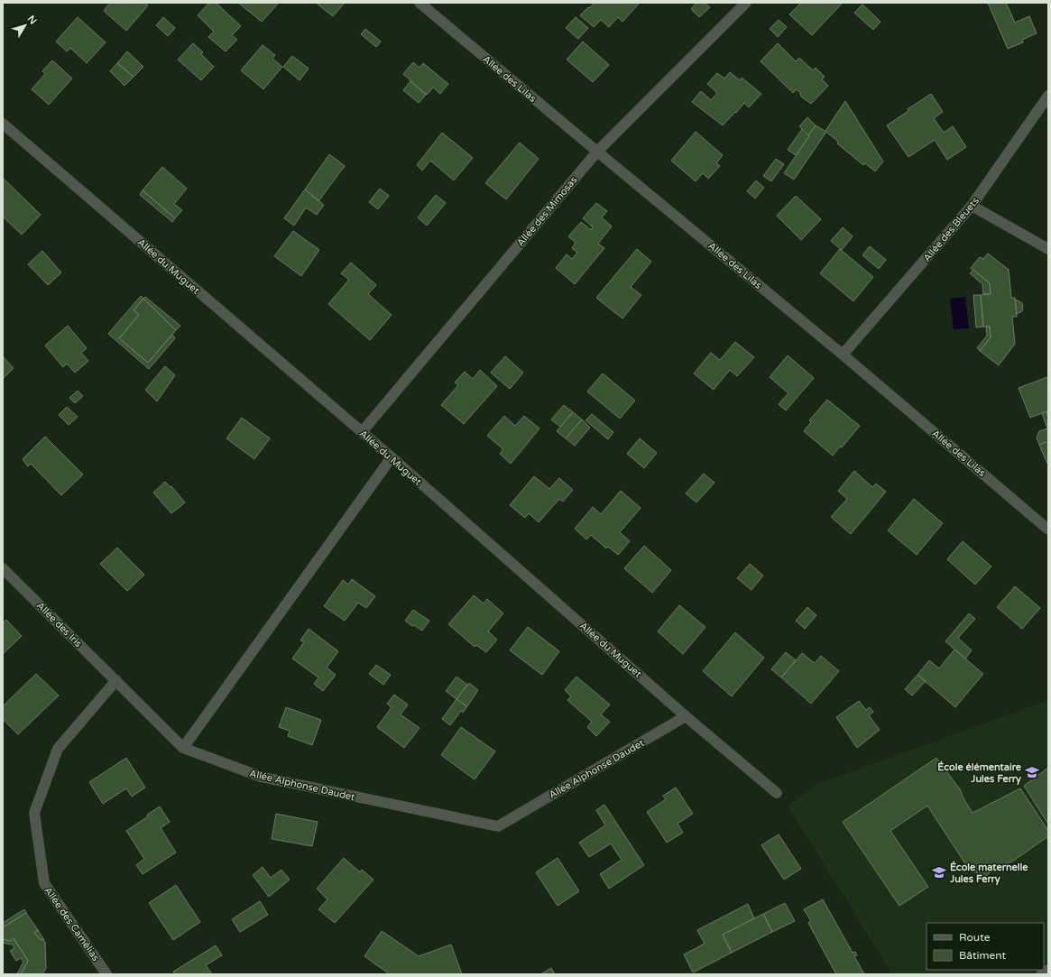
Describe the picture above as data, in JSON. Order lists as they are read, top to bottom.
{
  "streets": {
    "street": [
      "Allée des Lilas",
      "Allée des Mimosas",
      "Allée des Bleuets",
      "Allée du Muguet",
      "Allée des Iris",
      "Allée Alphonse Daudet",
      "Allée des Camélias"
    ]
  },
  "crossings": [
    ["Allée des Lilas", "Allée des Mimosas"],
    ["Allée des Lilas", "Allée des Bleuets"],
    ["Allée des Mimosas", "Allée du Muguet"],
    ["Allée du Muguet", "Allée Alphonse Daudet"],
    ["Allée des Iris", "Allée Alphonse Daudet"],
    ["Allée des Iris", "Allée des Camélias"]
  ],
  "places": {
    "school or university": ["École élémentaire Jules Ferry", "École maternelle Jules Ferry"]
  },
  "legend": ["Route", "Bâtiment"],
  "north": "top right"
}
